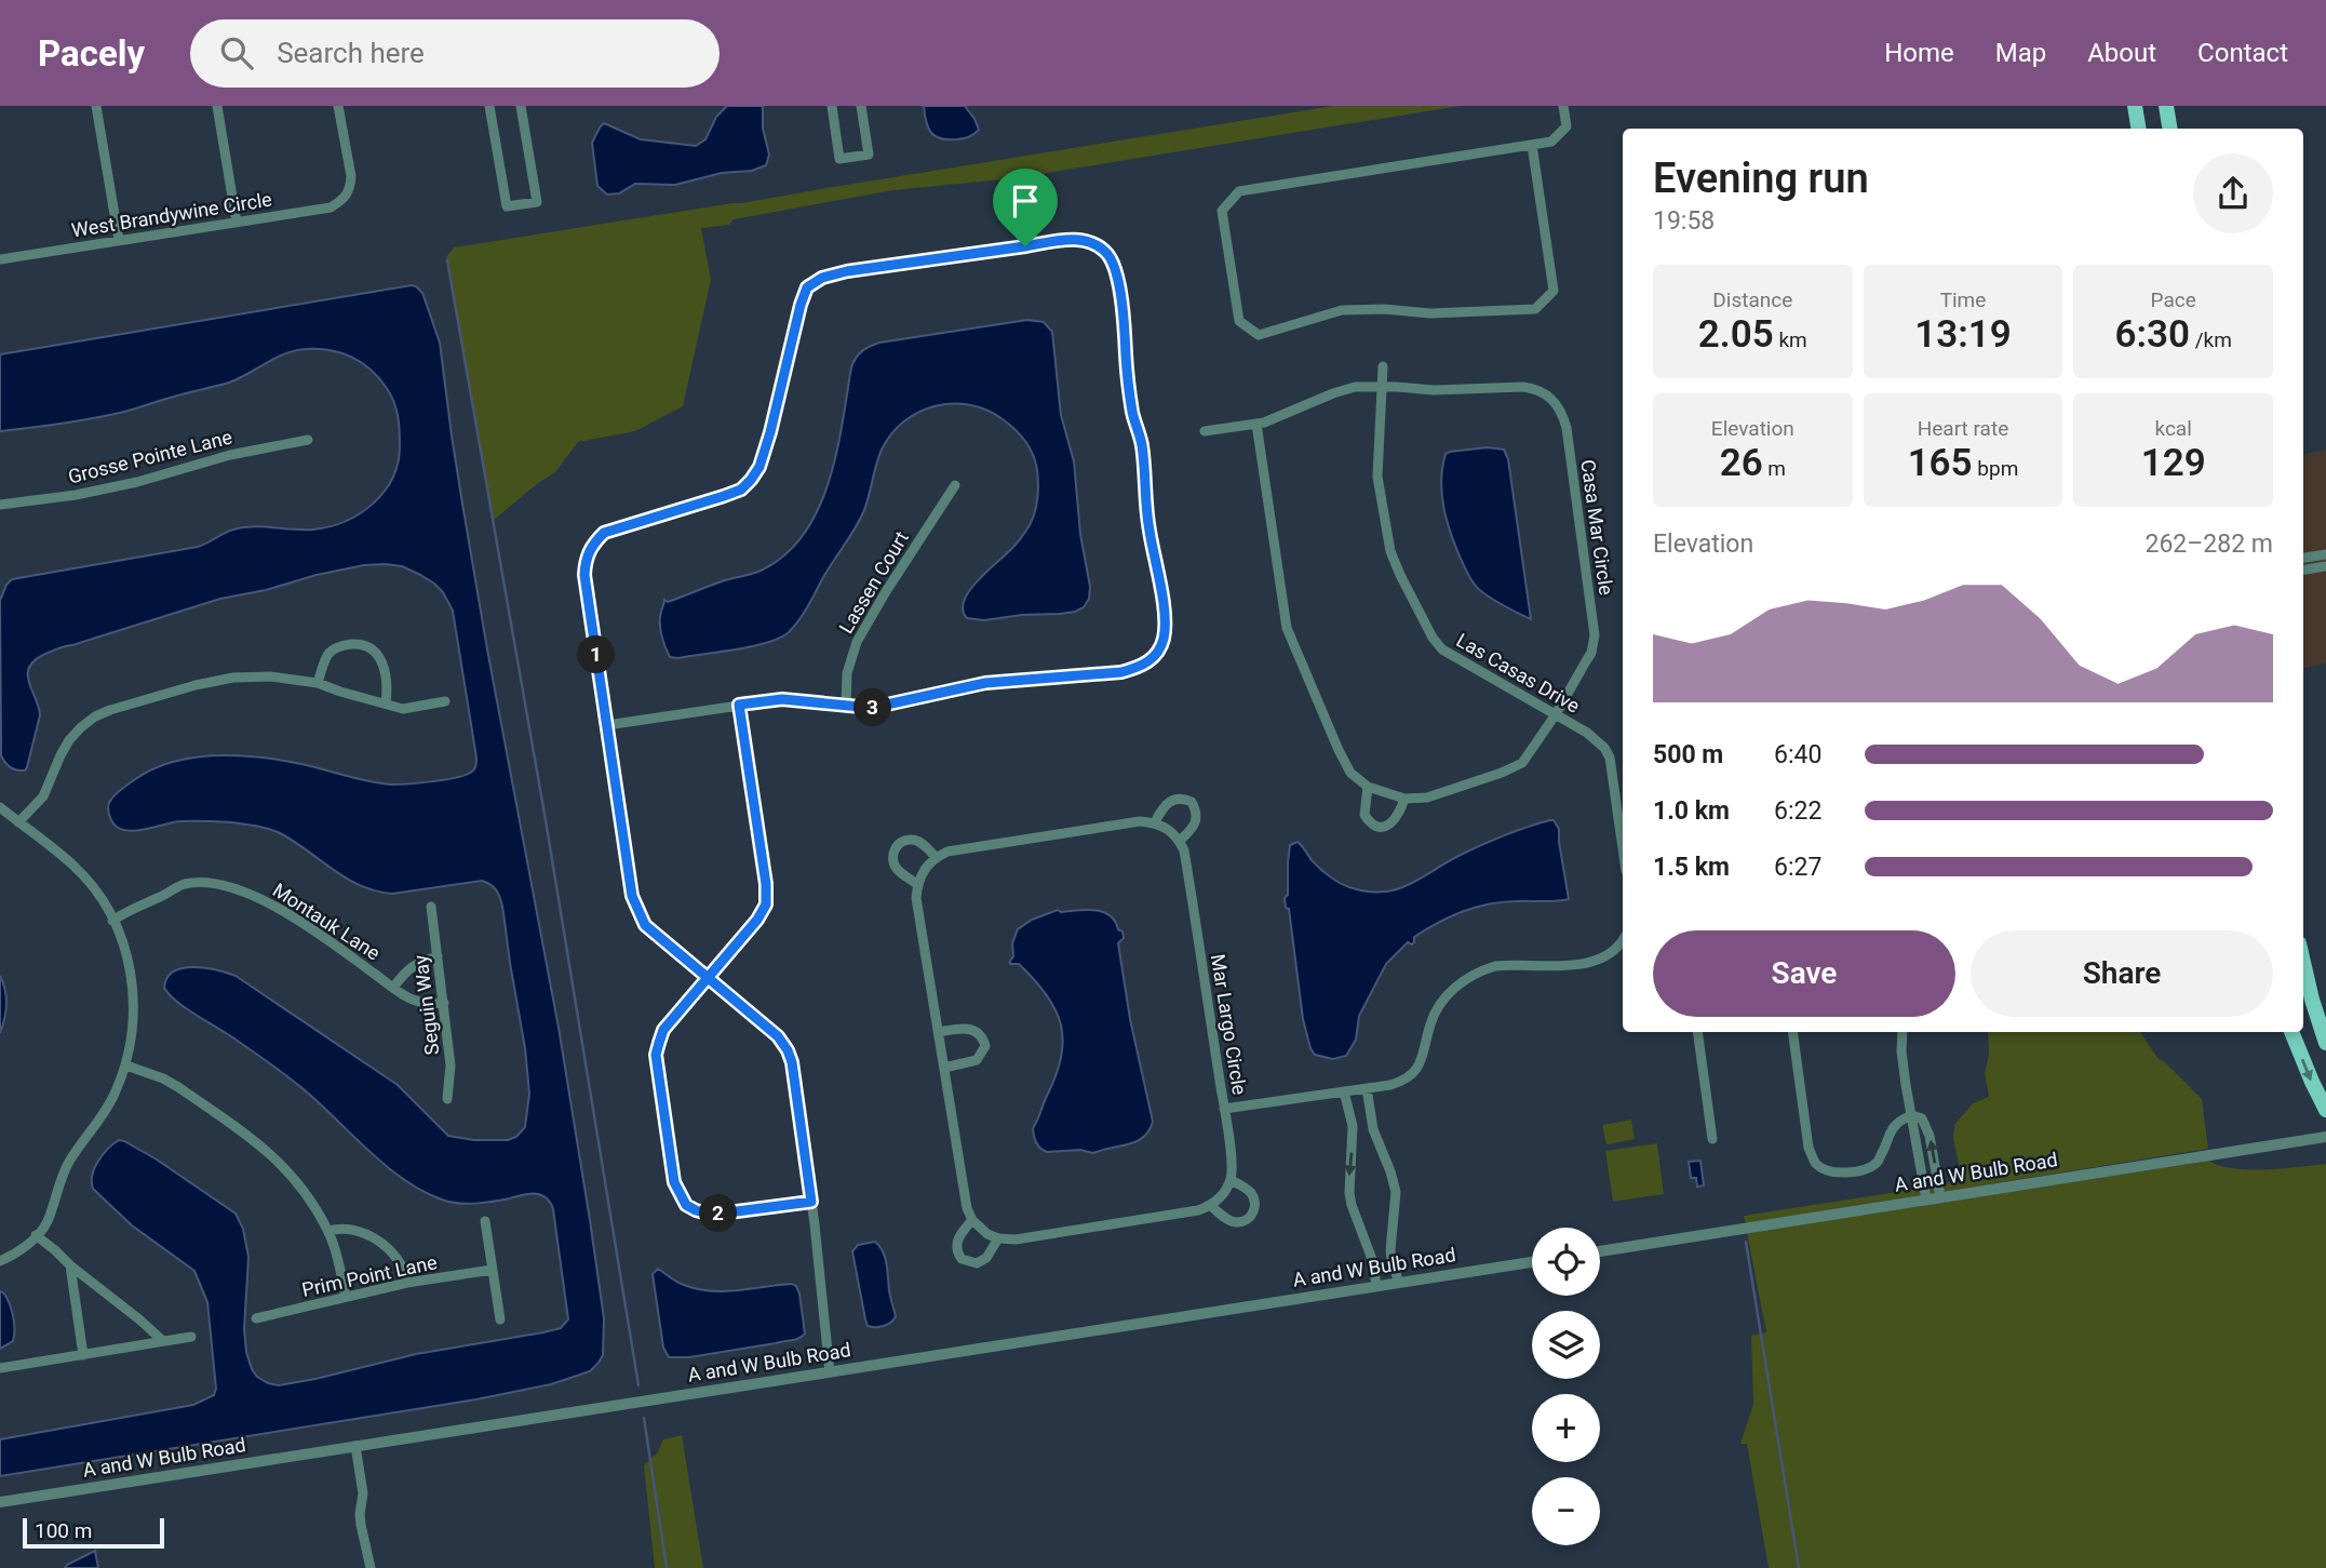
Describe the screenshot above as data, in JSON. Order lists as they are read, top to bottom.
{
  "streets": {
    "street": [
      "West Brandywine Circle",
      "Grosse Pointe Lane",
      "Casa Mar Circle",
      "Lassen Court",
      "Las Casas Drive",
      "Montauk Lane",
      "Seguin Way",
      "Mar Largo Circle",
      "A and W Bulb Road",
      "Prim Point Lane"
    ]
  },
  "crossings": [
    ["Casa Mar Circle", "Las Casas Drive"],
    ["Montauk Lane", "Seguin Way"]
  ],
  "scale_bar": "100 m",
  "page": {
    "header": "Pacely",
    "search": "Search here",
    "nav": [
      "Home",
      "Map",
      "About",
      "Contact"
    ],
    "heading": ["Evening run", "19:58"],
    "stats": [
      ["Distance", "2.05 km"],
      ["Time", "13:19"],
      ["Pace", "6:30 /km"],
      ["Elevation", "26 m"],
      ["Heart rate", "165 bpm"],
      ["kcal", "129"]
    ],
    "chart": ["Elevation", "262–282 m"],
    "pins": ["1", "3", "2"],
    "list": [
      {
        "name": "500 m",
        "note": "6:40"
      },
      {
        "name": "1.0 km",
        "note": "6:22"
      },
      {
        "name": "1.5 km",
        "note": "6:27"
      }
    ],
    "buttons": ["Save", "Share"],
    "map_buttons": ["+", "−"],
    "scale": "100 m"
  }
}
